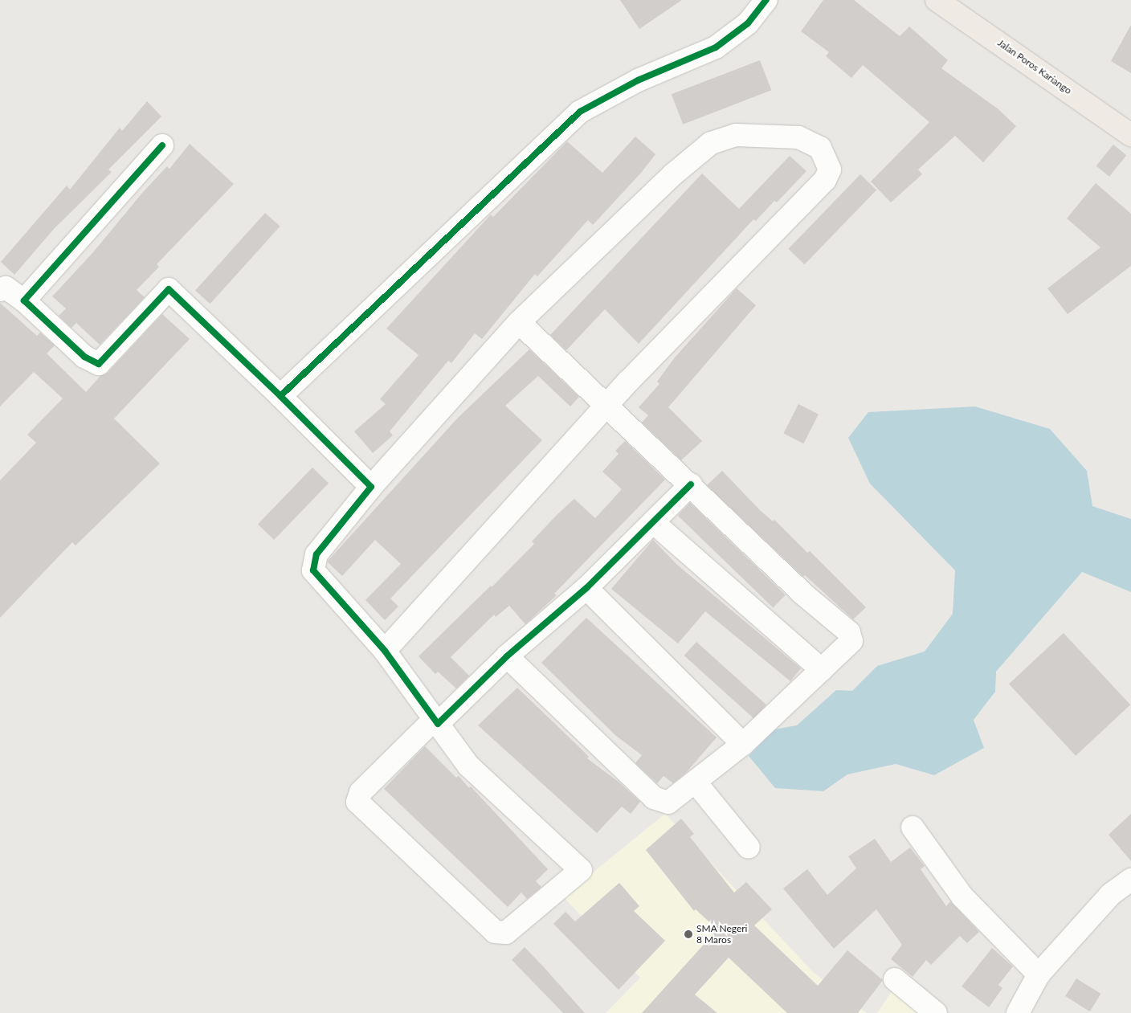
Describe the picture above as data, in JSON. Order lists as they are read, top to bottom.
{
  "streets": {
    "main road": ["Jalan Poros Kariango"]
  },
  "places": ["SMA Negeri 8 Maros"]
}
